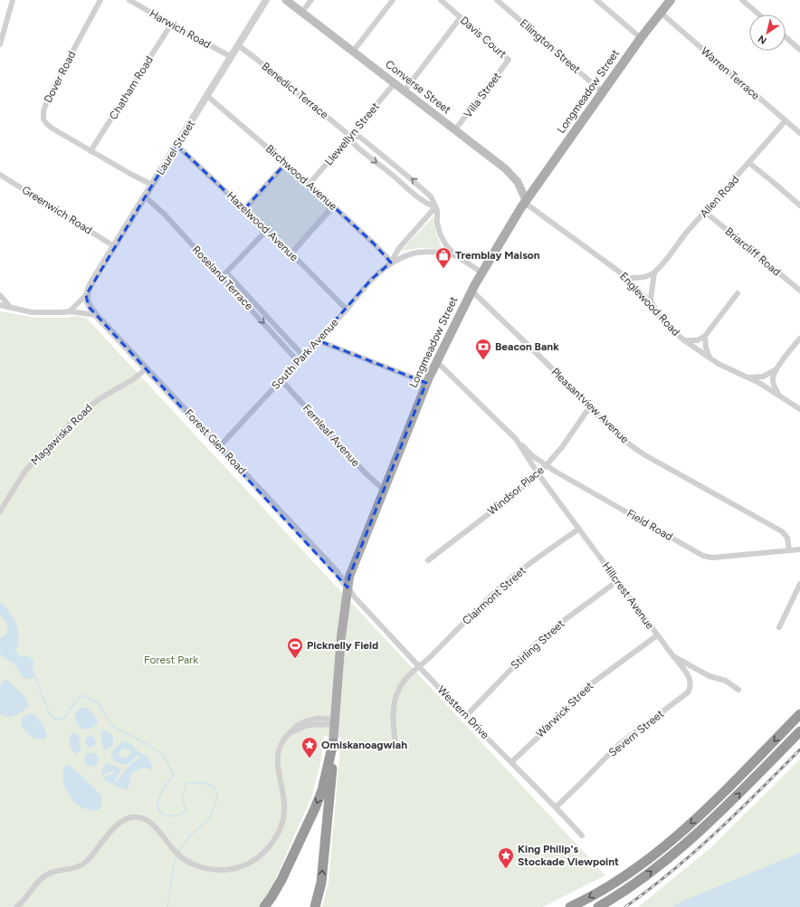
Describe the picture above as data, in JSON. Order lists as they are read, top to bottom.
{
  "streets": {
    "main road": ["Converse Street", "Longmeadow Street"],
    "street": [
      "Harwich Road",
      "Davis Court",
      "Ellington Street",
      "Warren Terrace",
      "Dover Road",
      "Chatham Road",
      "Benedict Terrace",
      "Villa Street",
      "Llewellyn Street",
      "Laurel Street",
      "Birchwood Avenue",
      "Allen Road",
      "Greenwich Road",
      "Hazelwood Avenue",
      "Briarcliff Road",
      "Roseland Terrace",
      "Englewood Road",
      "South Park Avenue",
      "Pleasantview Avenue",
      "Magawiska Road",
      "Fernleaf Avenue",
      "Forest Glen Road",
      "Windsor Place",
      "Field Road",
      "Clairmont Street",
      "Hillcrest Avenue",
      "Stirling Street",
      "Warwick Street",
      "Western Drive",
      "Severn Street"
    ]
  },
  "crossings": [
    ["Harwich Road", "Chatham Road"],
    ["Harwich Road", "Laurel Street"],
    ["Davis Court", "Villa Street"],
    ["Ellington Street", "Longmeadow Street"],
    ["Warren Terrace", "Longmeadow Street"],
    ["Warren Terrace", "Allen Road"],
    ["Dover Road", "Chatham Road"],
    ["Dover Road", "Laurel Street"],
    ["Converse Street", "Longmeadow Street"],
    ["Converse Street", "Villa Street"],
    ["Converse Street", "Llewellyn Street"],
    ["Converse Street", "Englewood Road"],
    ["Benedict Terrace", "Llewellyn Street"],
    ["Benedict Terrace", "Laurel Street"],
    ["Benedict Terrace", "South Park Avenue"],
    ["Longmeadow Street", "Englewood Road"],
    ["Longmeadow Street", "South Park Avenue"],
    ["Longmeadow Street", "Pleasantview Avenue"],
    ["Longmeadow Street", "Fernleaf Avenue"],
    ["Longmeadow Street", "Forest Glen Road"],
    ["Longmeadow Street", "Field Road"],
    ["Longmeadow Street", "Western Drive"],
    ["Llewellyn Street", "Birchwood Avenue"],
    ["Laurel Street", "Birchwood Avenue"],
    ["Laurel Street", "Greenwich Road"],
    ["Laurel Street", "Hazelwood Avenue"],
    ["Laurel Street", "Roseland Terrace"],
    ["Laurel Street", "Forest Glen Road"],
    ["Birchwood Avenue", "South Park Avenue"],
    ["Allen Road", "Briarcliff Road"],
    ["Hazelwood Avenue", "South Park Avenue"],
    ["Roseland Terrace", "South Park Avenue"],
    ["South Park Avenue", "Fernleaf Avenue"],
    ["South Park Avenue", "Forest Glen Road"],
    ["Pleasantview Avenue", "Windsor Place"],
    ["Pleasantview Avenue", "Field Road"],
    ["Magawiska Road", "Forest Glen Road"],
    ["Forest Glen Road", "Western Drive"],
    ["Windsor Place", "Field Road"],
    ["Windsor Place", "Hillcrest Avenue"],
    ["Field Road", "Hillcrest Avenue"],
    ["Clairmont Street", "Hillcrest Avenue"],
    ["Clairmont Street", "Western Drive"],
    ["Hillcrest Avenue", "Stirling Street"],
    ["Hillcrest Avenue", "Warwick Street"],
    ["Hillcrest Avenue", "Severn Street"],
    ["Stirling Street", "Western Drive"],
    ["Warwick Street", "Western Drive"],
    ["Western Drive", "Severn Street"]
  ],
  "parks": ["Forest Park"],
  "places": {
    "shop": ["Tremblay Maison"],
    "bank": ["Beacon Bank"],
    "sports": ["Picknelly Field"],
    "place": ["Omiskanoagwiah", "King Philip's Stockade Viewpoint"]
  },
  "north": "bottom left"
}
